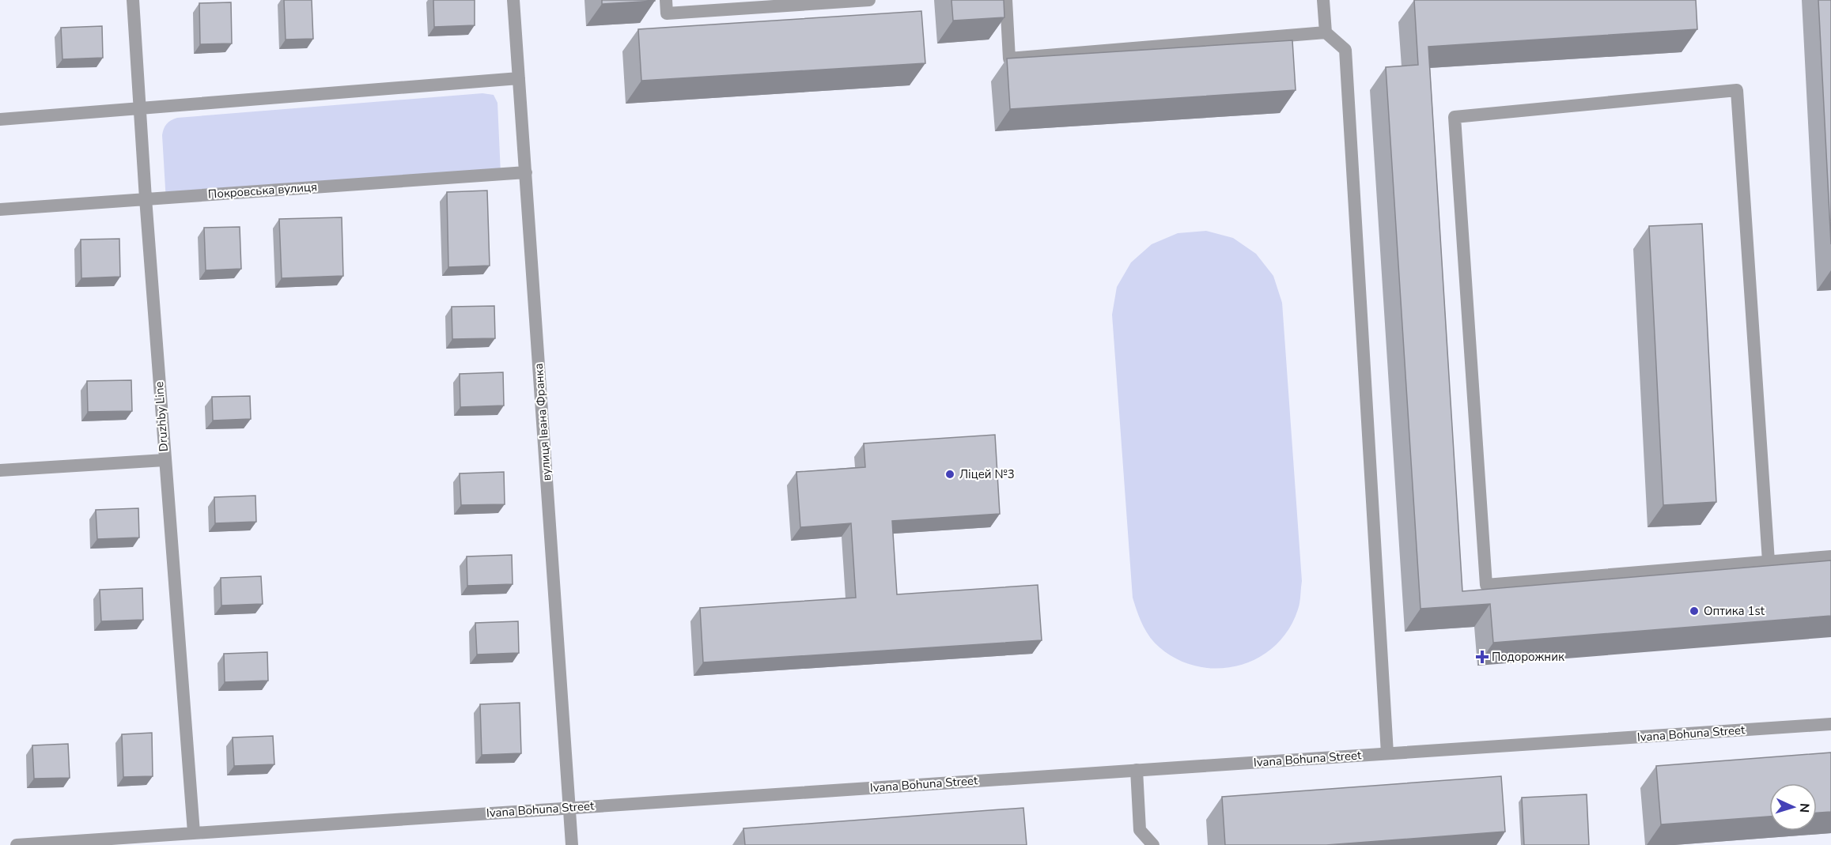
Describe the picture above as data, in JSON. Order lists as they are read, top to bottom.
{
  "streets": {
    "street": [
      "Покровська вулиця",
      "Druzhby Line",
      "вулиця Івана Франка",
      "Ivana Bohuna Street"
    ]
  },
  "crossings": [
    ["Покровська вулиця", "Druzhby Line"],
    ["Покровська вулиця", "вулиця Івана Франка"],
    ["Druzhby Line", "Ivana Bohuna Street"],
    ["вулиця Івана Франка", "Ivana Bohuna Street"]
  ],
  "places": {
    "other": ["Ліцей №3", "Оптика 1st"],
    "health": ["Подорожник"]
  },
  "north": "right"
}
